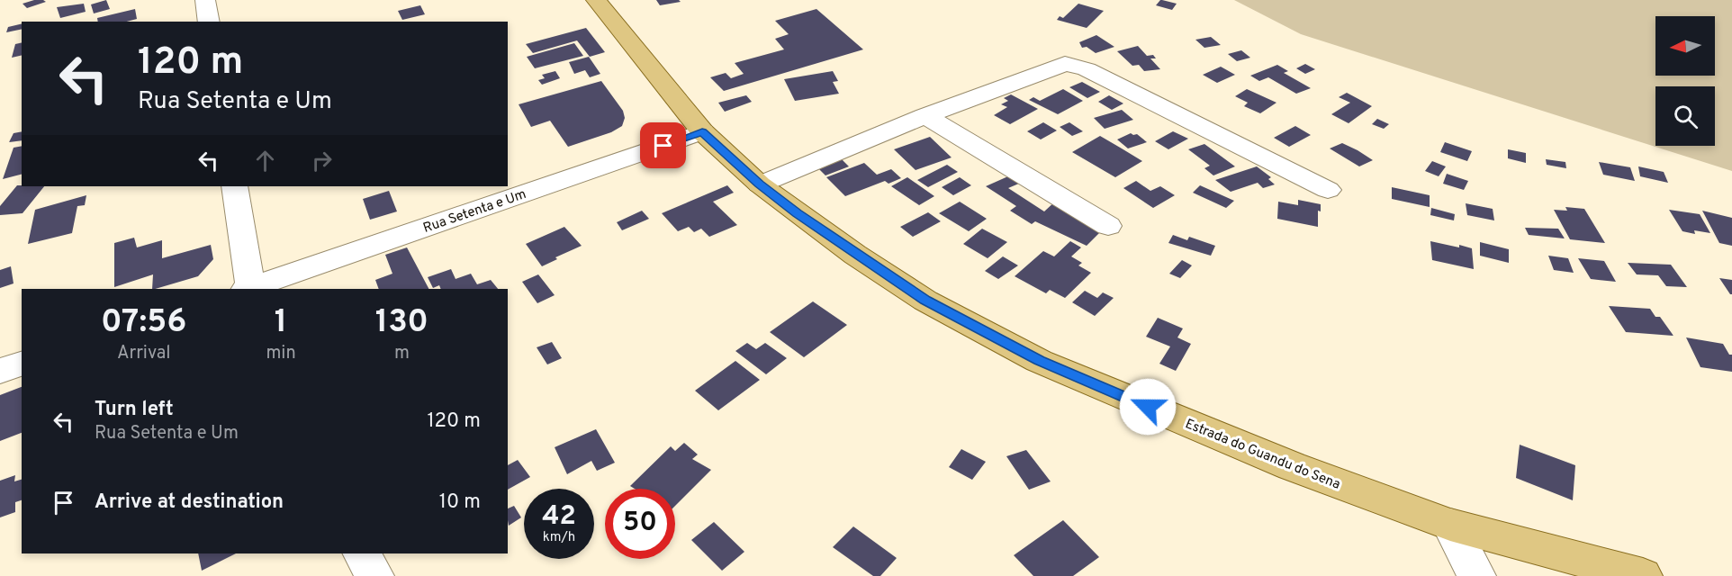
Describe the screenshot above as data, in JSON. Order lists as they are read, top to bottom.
{
  "streets": {
    "main road": ["Estrada do Guandu do Sena"],
    "street": ["Rua Setenta e Um"]
  },
  "crossings": [
    ["Rua Setenta e Um", "Estrada do Guandu do Sena"]
  ],
  "north": "left",
  "page": {
    "turn": ["120 m", "Rua Setenta e Um"],
    "eta": [
      "07:56",
      "Arrival",
      "1",
      "min",
      "130",
      "m"
    ],
    "list": [
      {
        "name": "Turn left",
        "note": "Rua Setenta e Um",
        "value": "120 m"
      },
      {
        "name": "Arrive at destination",
        "value": "10 m"
      }
    ],
    "speed": "42 km/h",
    "limit": "50"
  }
}
